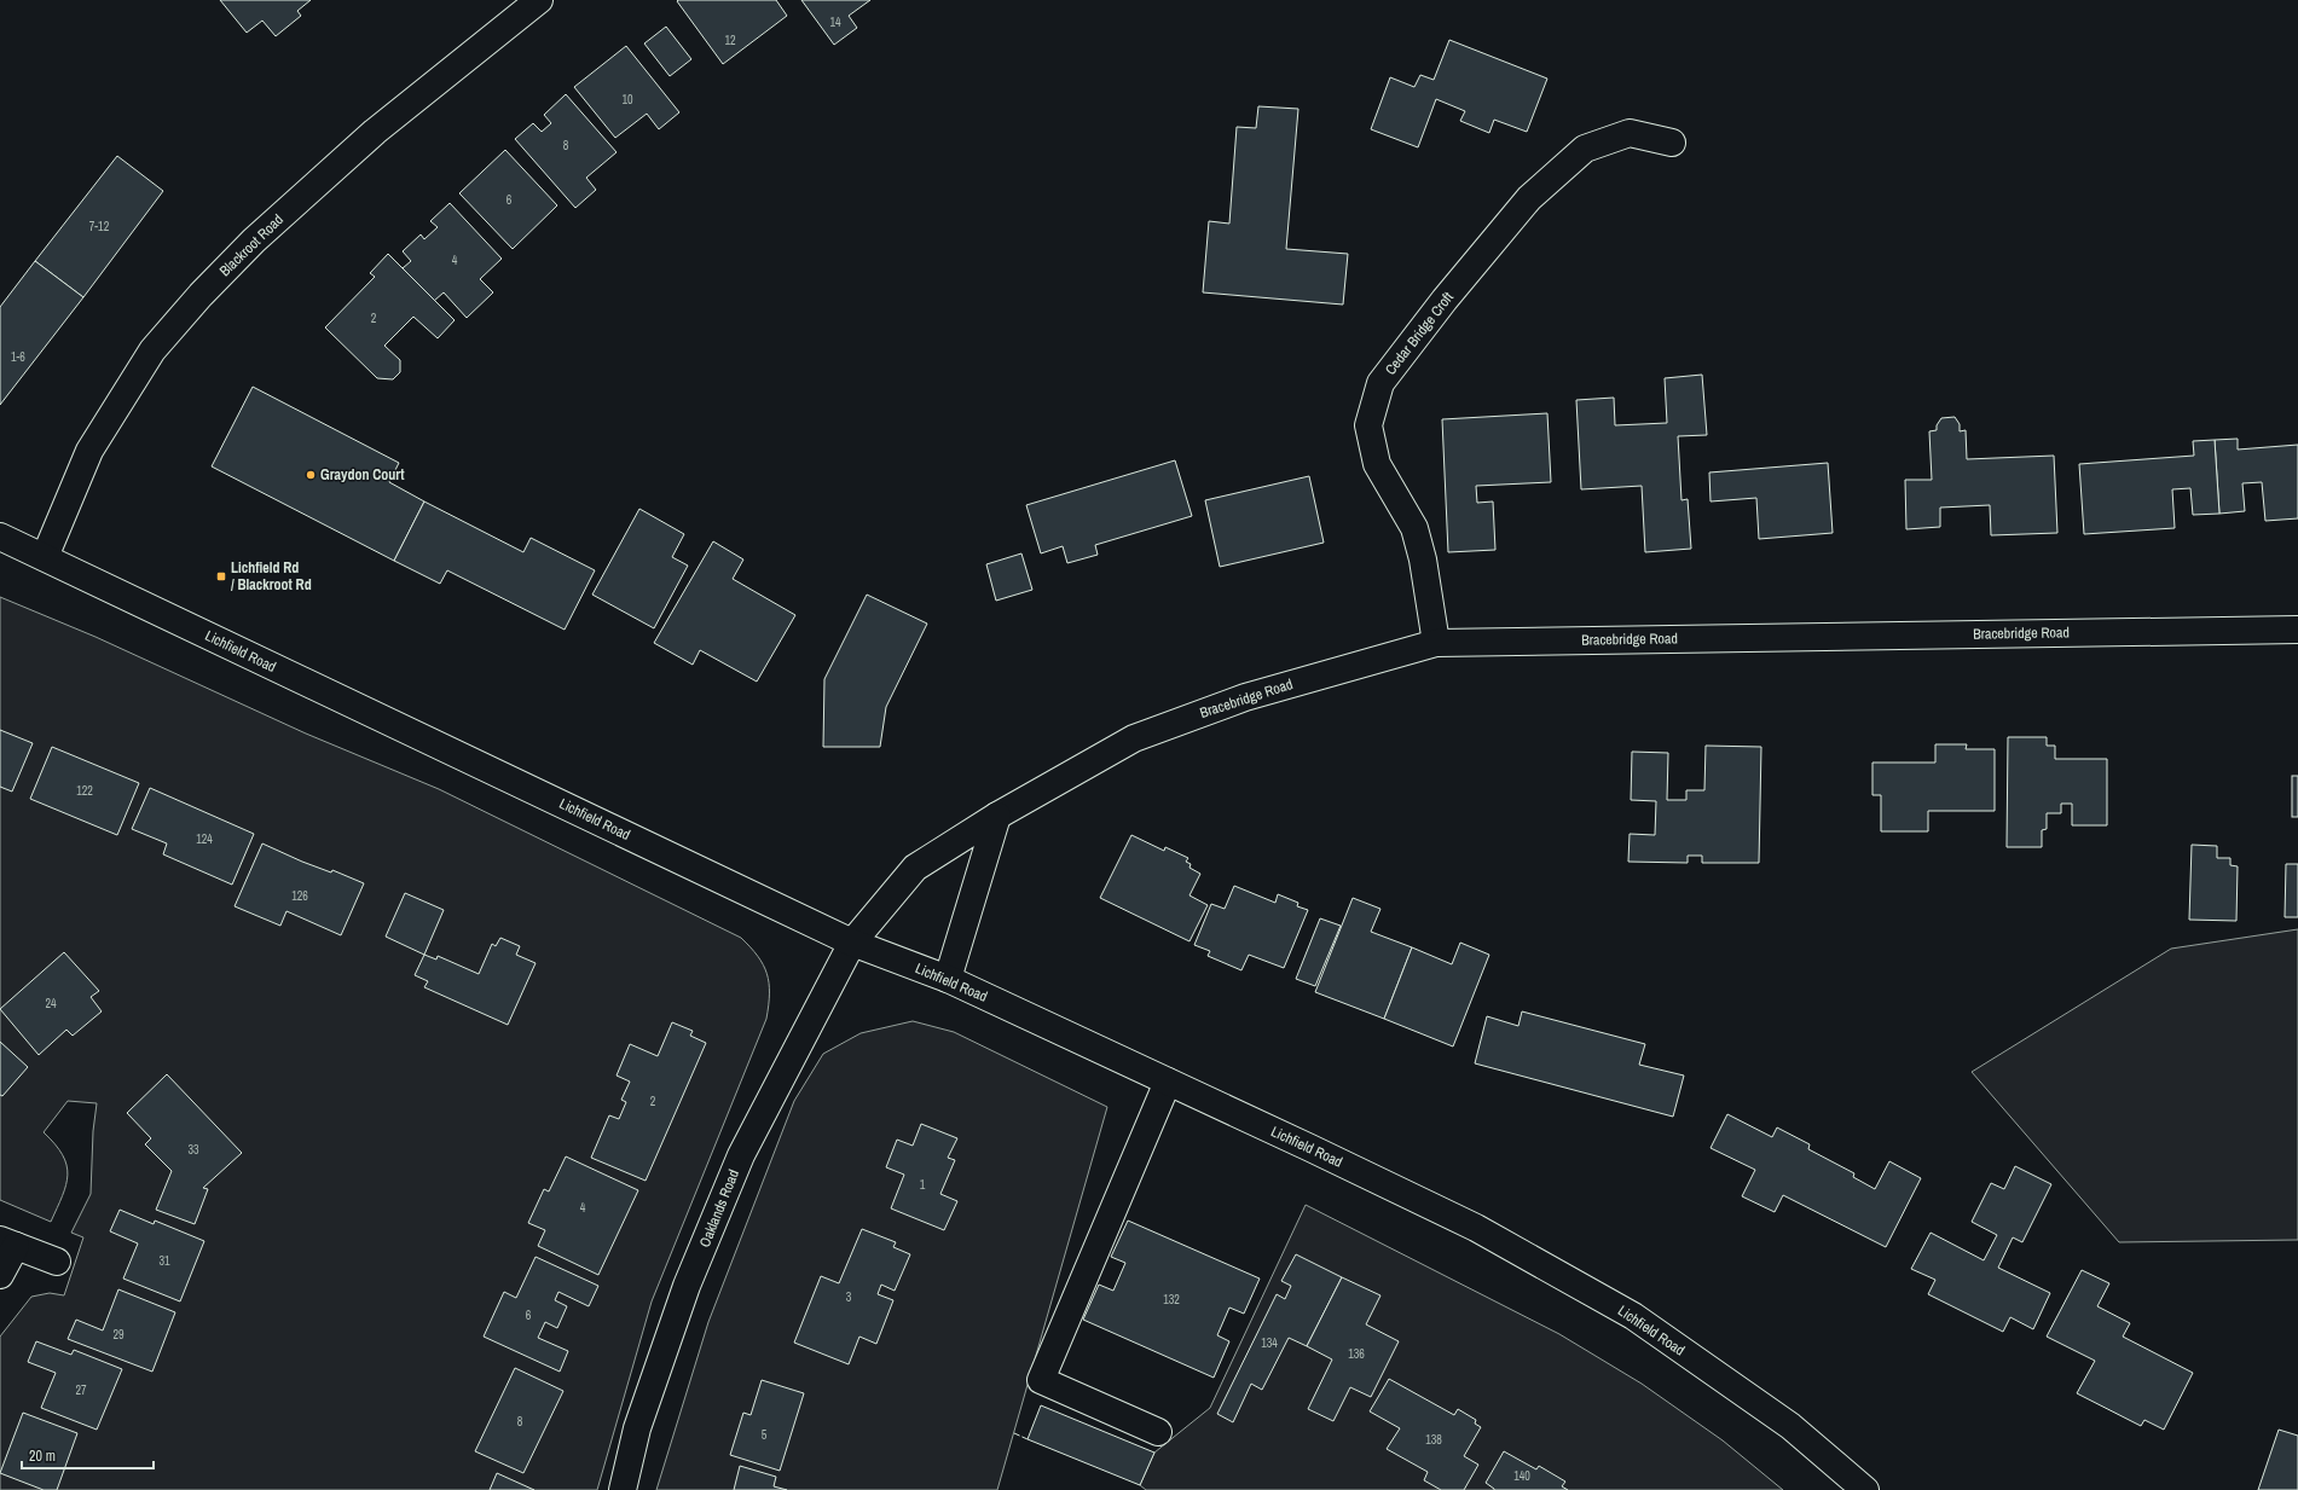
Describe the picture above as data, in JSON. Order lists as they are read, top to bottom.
{
  "streets": {
    "street": [
      "Blackroot Road",
      "Cedar Bridge Croft",
      "Bracebridge Road",
      "Lichfield Road",
      "Oaklands Road"
    ]
  },
  "crossings": [
    ["Blackroot Road", "Lichfield Road"],
    ["Cedar Bridge Croft", "Bracebridge Road"],
    ["Bracebridge Road", "Lichfield Road"],
    ["Bracebridge Road", "Oaklands Road"],
    ["Lichfield Road", "Oaklands Road"]
  ],
  "places": {
    "other": ["Graydon Court"],
    "transit": ["Lichfield Rd / Blackroot Rd"]
  },
  "house_numbers": [
    "14",
    "12",
    "10",
    "8",
    "6",
    "7-12",
    "4",
    "2",
    "1-6",
    "122",
    "124",
    "126",
    "24",
    "2",
    "33",
    "1",
    "4",
    "31",
    "3",
    "132",
    "6",
    "29",
    "134",
    "136",
    "27",
    "8",
    "5",
    "138",
    "140"
  ],
  "scale_bar": "20 m"
}
